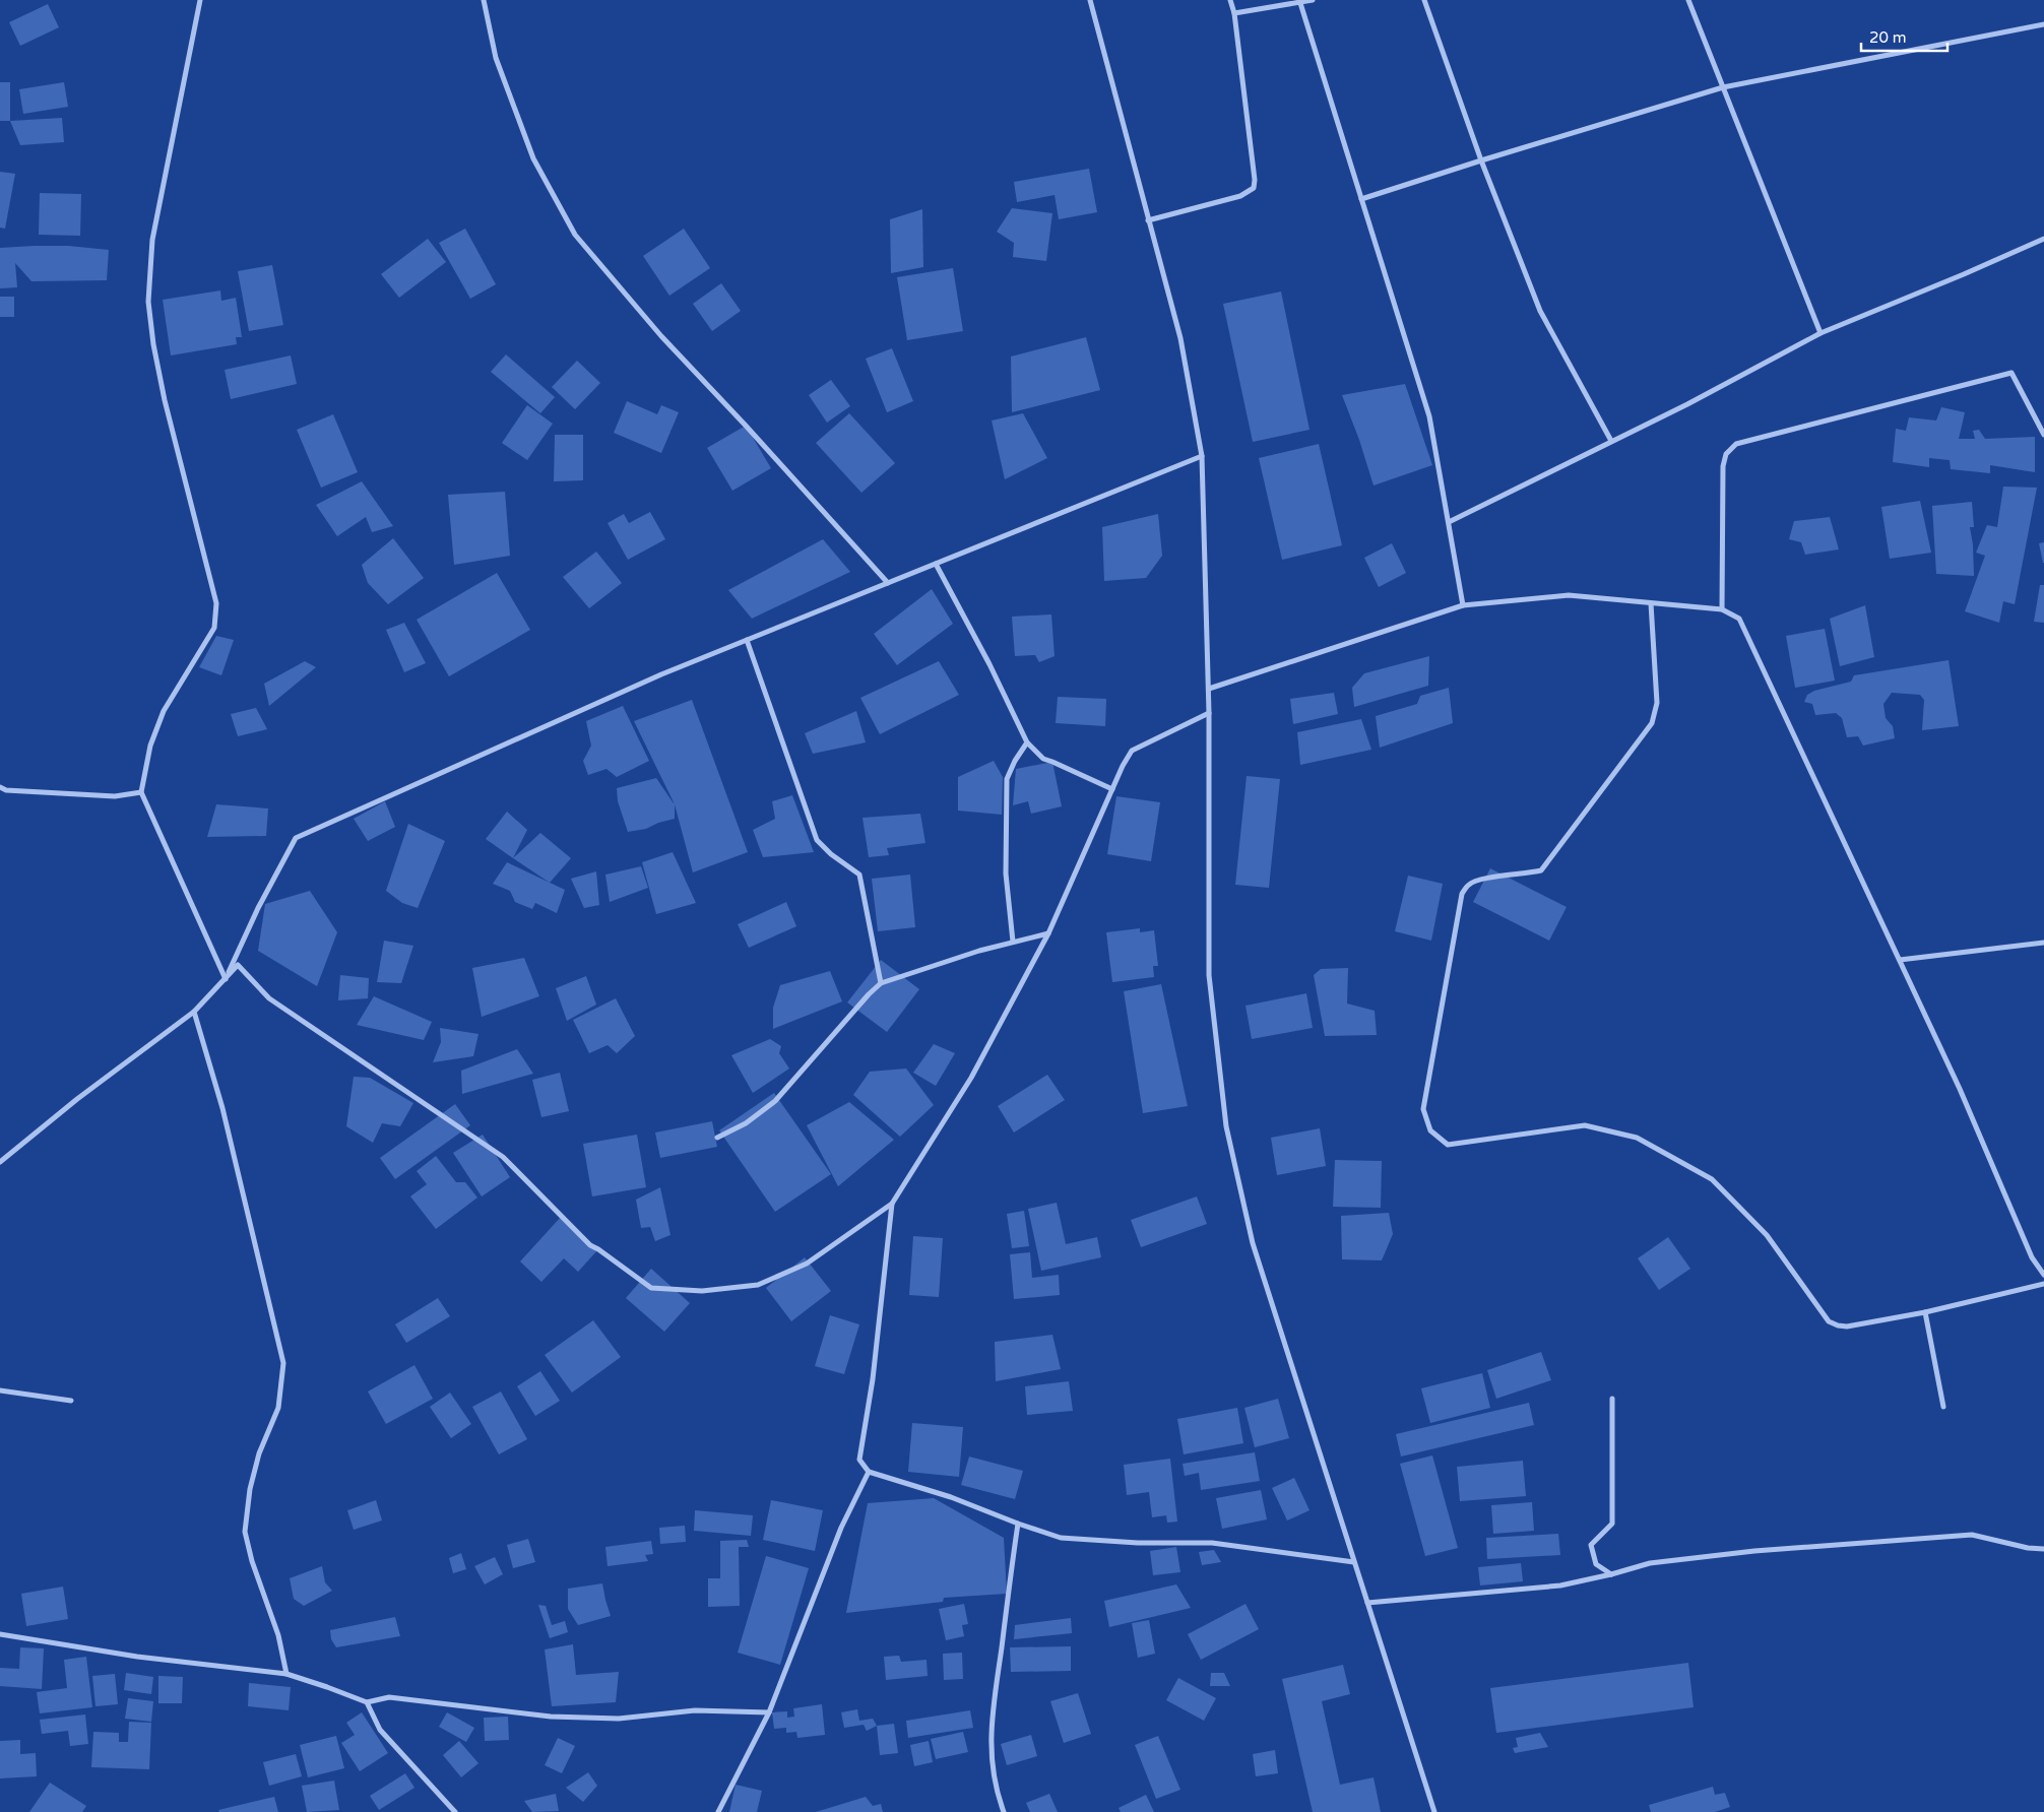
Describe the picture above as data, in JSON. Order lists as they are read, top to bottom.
{
  "scale_bar": "20 m"
}
